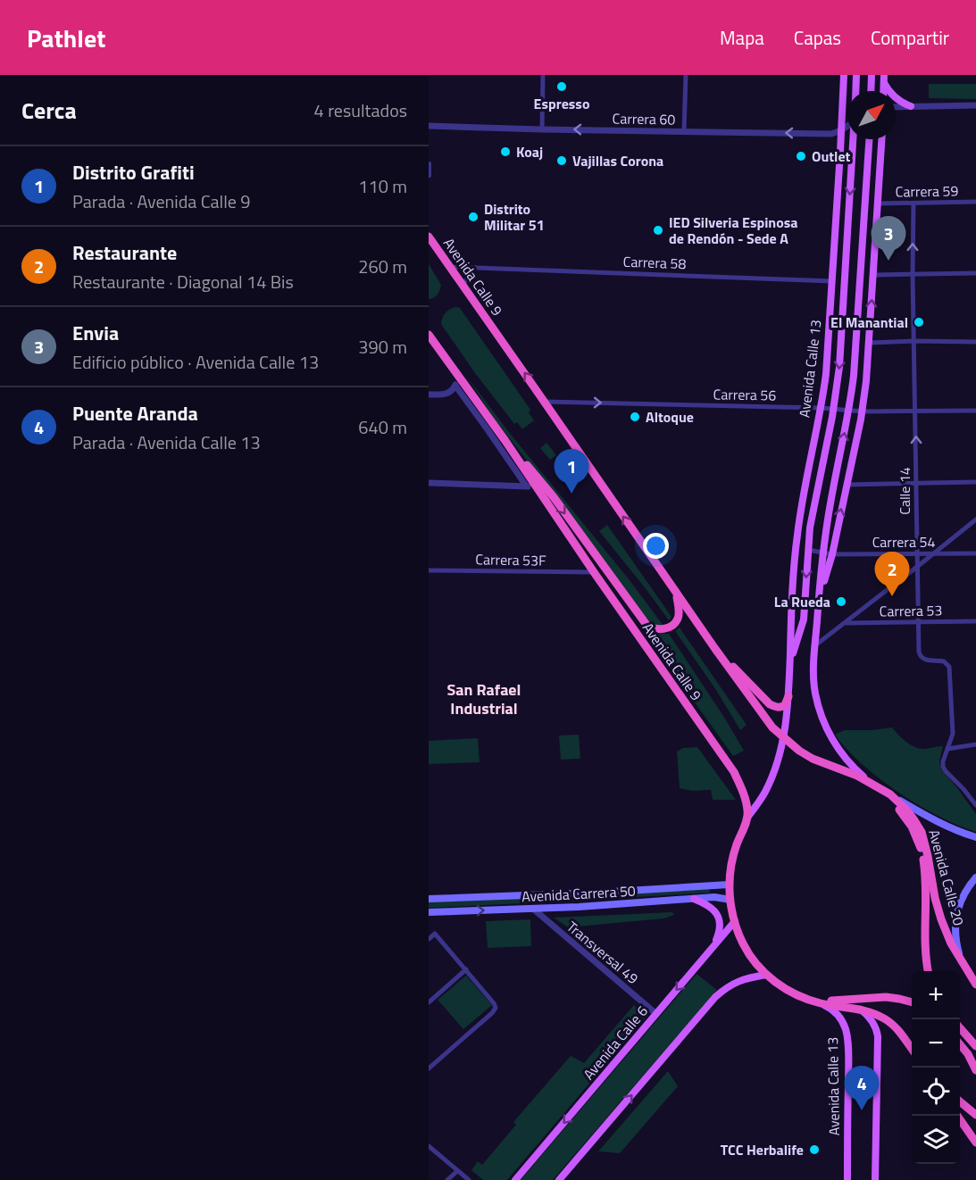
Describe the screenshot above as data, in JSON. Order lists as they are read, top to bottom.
{
  "streets": {
    "highway": ["Avenida Calle 9", "Avenida Calle 20"],
    "main road": ["Avenida Calle 13", "Avenida Carrera 50", "Avenida Calle 6"],
    "street": [
      "Carrera 60",
      "Carrera 59",
      "Carrera 58",
      "Carrera 56",
      "Calle 14",
      "Carrera 54",
      "Carrera 53F",
      "Carrera 53",
      "Transversal 49"
    ]
  },
  "crossings": [
    ["Carrera 60", "Avenida Calle 13"],
    ["Carrera 59", "Calle 14"],
    ["Carrera 58", "Avenida Calle 9"],
    ["Carrera 58", "Avenida Calle 13"],
    ["Avenida Calle 9", "Avenida Calle 13"],
    ["Avenida Calle 9", "Carrera 56"],
    ["Avenida Calle 9", "Carrera 53F"],
    ["Avenida Calle 9", "Avenida Calle 20"],
    ["Avenida Calle 9", "Avenida Carrera 50"],
    ["Avenida Calle 9", "Avenida Calle 6"],
    ["Avenida Calle 13", "Carrera 56"],
    ["Avenida Calle 13", "Carrera 54"],
    ["Avenida Calle 13", "Avenida Calle 20"],
    ["Carrera 56", "Calle 14"],
    ["Calle 14", "Carrera 54"],
    ["Calle 14", "Carrera 53"],
    ["Avenida Carrera 50", "Transversal 49"],
    ["Transversal 49", "Avenida Calle 6"]
  ],
  "one_way": ["Carrera 60", "Carrera 56"],
  "districts": ["San Rafael Industrial"],
  "places": [
    "Espresso",
    "Koaj",
    "Outlet",
    "Vajillas Corona",
    "Distrito Militar 51",
    "IED Silveria Espinosa de Rendón - Sede A",
    "El Manantial",
    "Altoque",
    "La Rueda",
    "TCC Herbalife"
  ],
  "north": "top right",
  "page": {
    "header": "Pathlet",
    "nav": ["Mapa", "Capas", "Compartir"],
    "heading": ["Cerca", "4 resultados"],
    "list": [
      {
        "mark": "1",
        "name": "Distrito Grafiti",
        "note": "Parada · Avenida Calle 9",
        "value": "110 m"
      },
      {
        "mark": "2",
        "name": "Restaurante",
        "note": "Restaurante · Diagonal 14 Bis",
        "value": "260 m"
      },
      {
        "mark": "3",
        "name": "Envia",
        "note": "Edificio público · Avenida Calle 13",
        "value": "390 m"
      },
      {
        "mark": "4",
        "name": "Puente Aranda",
        "note": "Parada · Avenida Calle 13",
        "value": "640 m"
      }
    ],
    "pins": [
      "3",
      "1",
      "2",
      "4"
    ],
    "map_buttons": ["+", "−"]
  }
}
